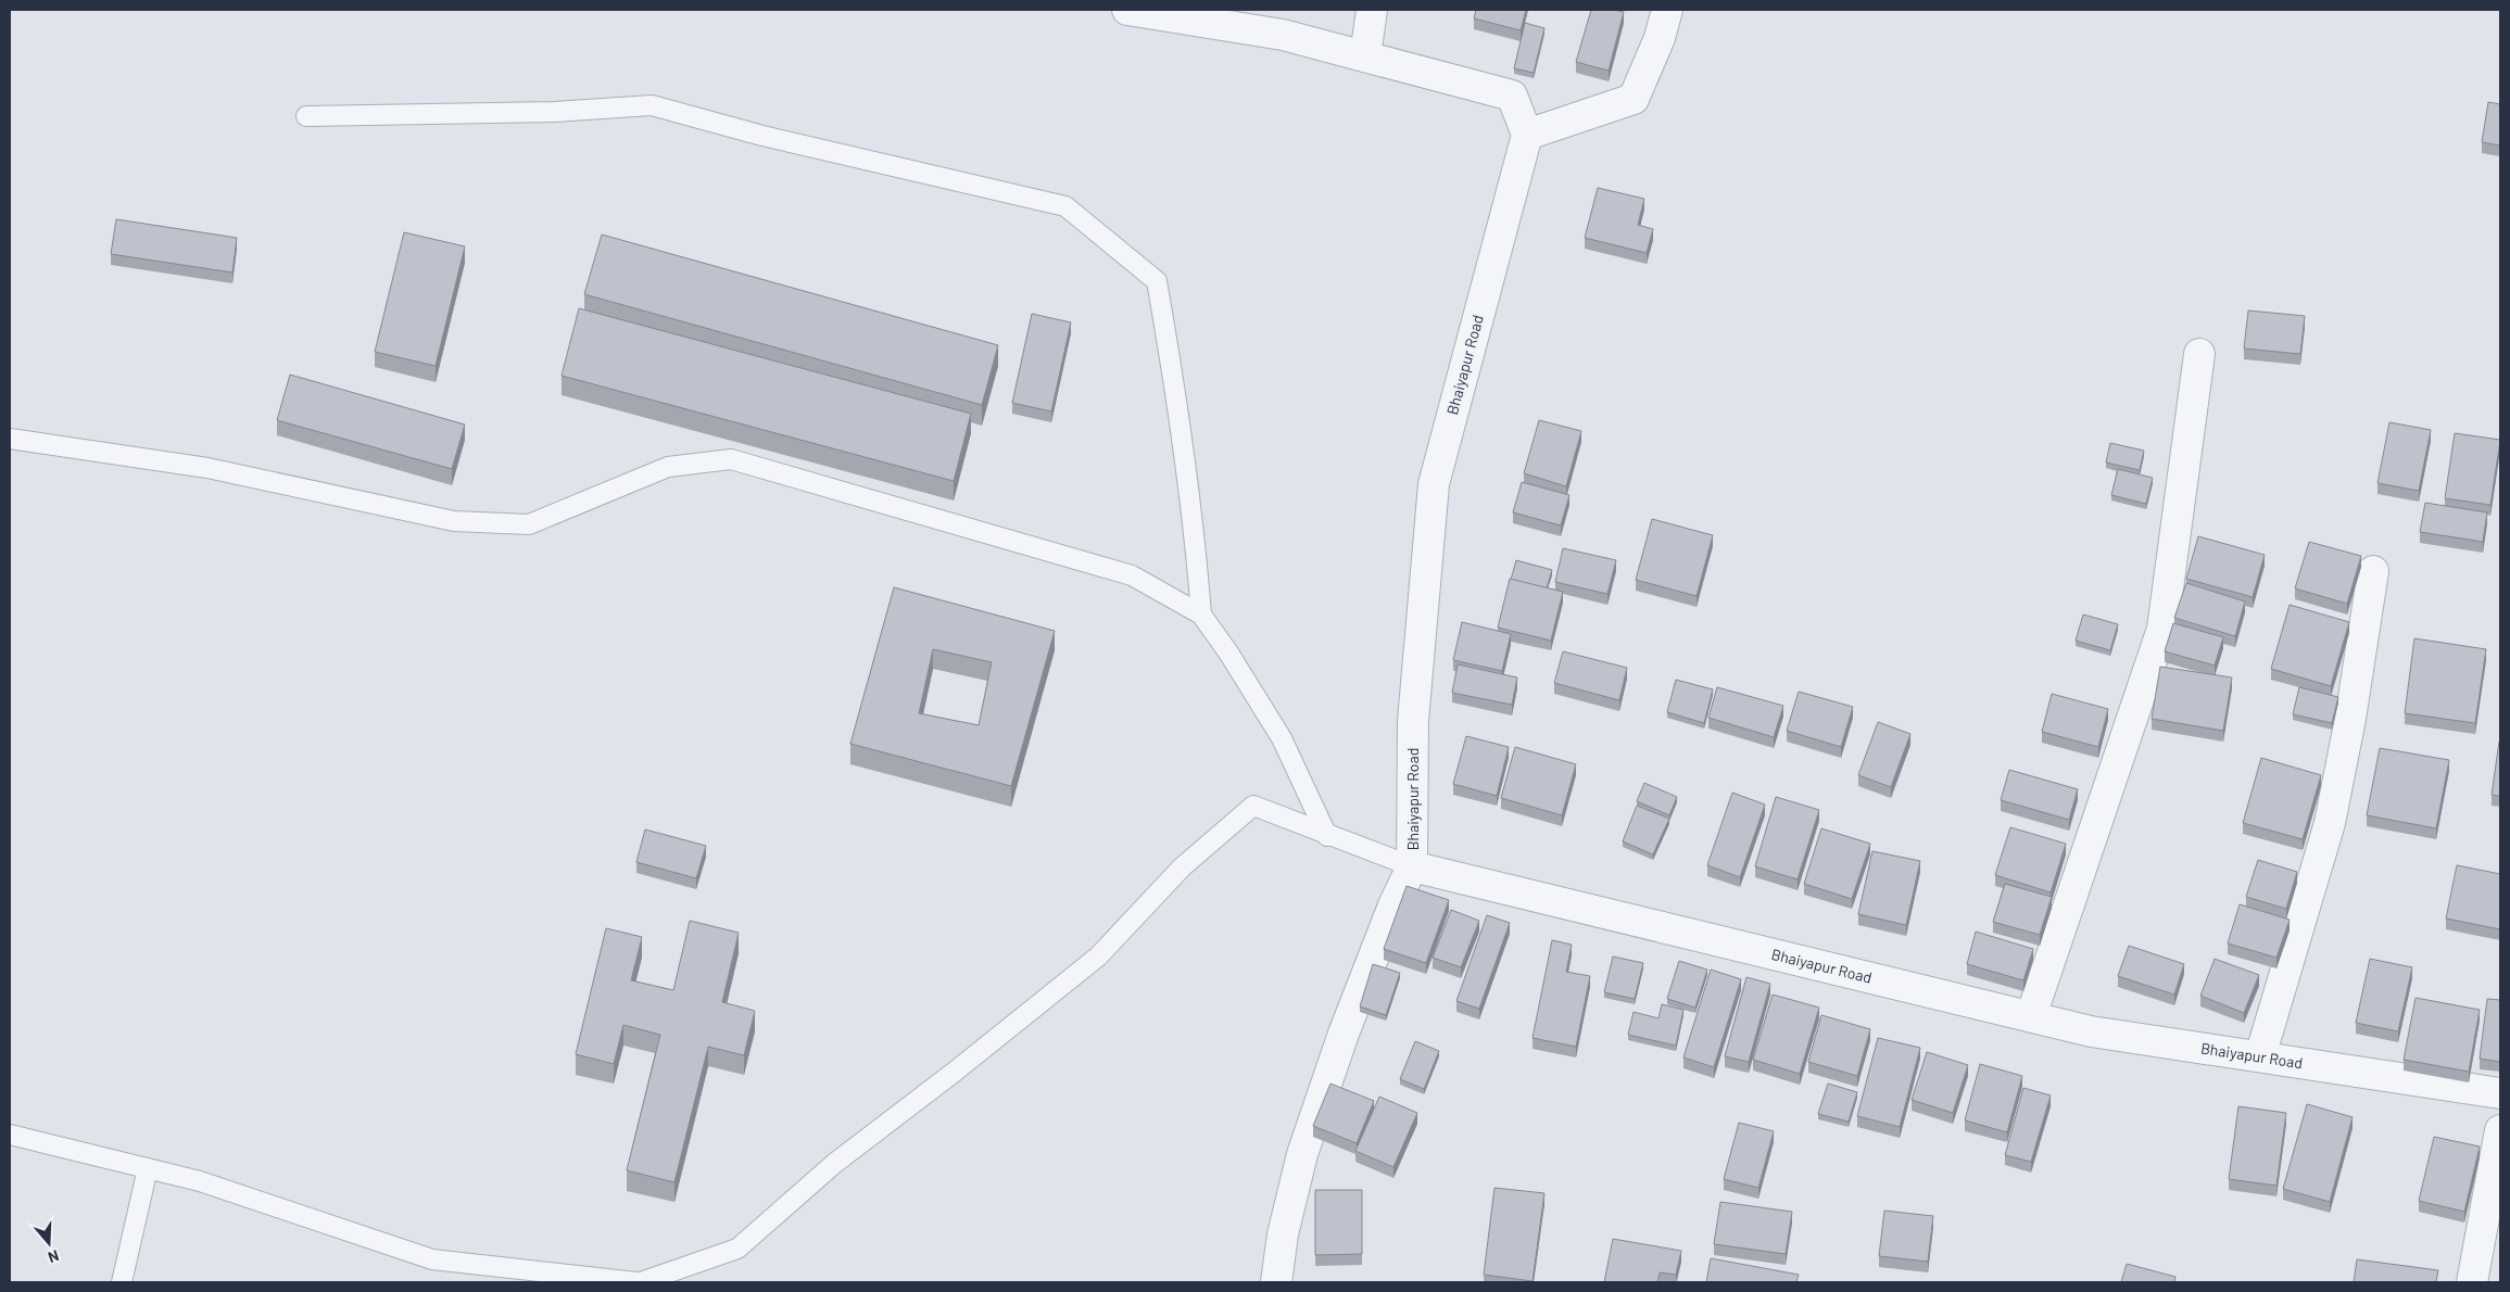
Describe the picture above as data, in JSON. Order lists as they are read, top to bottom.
{
  "streets": {
    "street": ["Bhaiyapur Road"]
  },
  "north": "bottom"
}
